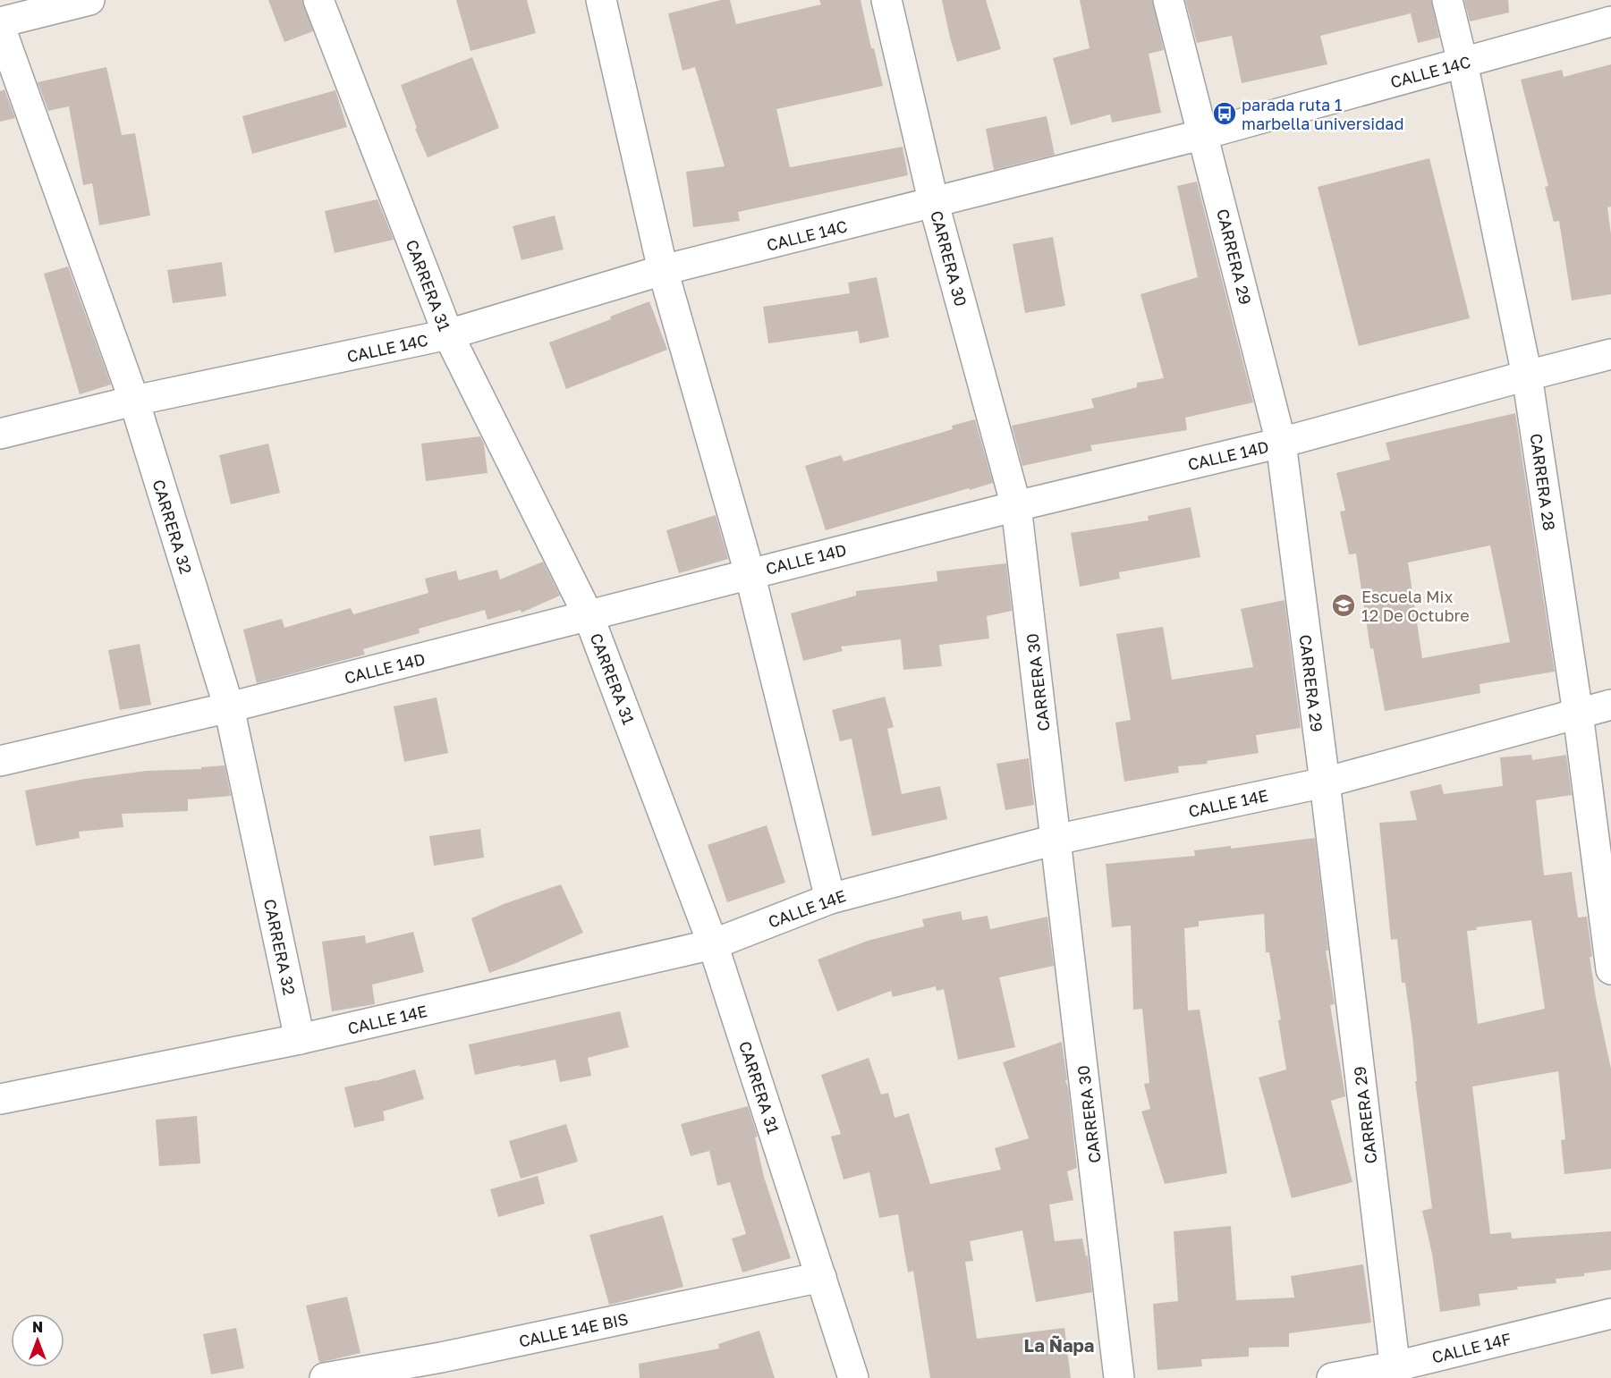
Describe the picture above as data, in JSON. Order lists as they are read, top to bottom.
{
  "streets": {
    "street": [
      "CALLE 14C",
      "CARRERA 29",
      "CARRERA 30",
      "CARRERA 31",
      "CALLE 14D",
      "CARRERA 28",
      "CARRERA 32",
      "CALLE 14E",
      "CALLE 14E BIS",
      "CALLE 14F"
    ]
  },
  "crossings": [
    ["CALLE 14C", "CARRERA 29"],
    ["CALLE 14C", "CARRERA 30"],
    ["CALLE 14C", "CARRERA 31"],
    ["CALLE 14C", "CARRERA 28"],
    ["CALLE 14C", "CARRERA 32"],
    ["CARRERA 29", "CALLE 14D"],
    ["CARRERA 29", "CALLE 14E"],
    ["CARRERA 29", "CALLE 14F"],
    ["CARRERA 30", "CALLE 14D"],
    ["CARRERA 30", "CALLE 14E"],
    ["CARRERA 31", "CALLE 14D"],
    ["CARRERA 31", "CALLE 14E"],
    ["CARRERA 31", "CALLE 14E BIS"],
    ["CALLE 14D", "CARRERA 28"],
    ["CALLE 14D", "CARRERA 32"],
    ["CARRERA 28", "CALLE 14E"],
    ["CARRERA 32", "CALLE 14E"]
  ],
  "districts": ["La Ñapa"],
  "places": {
    "bus stop": ["parada ruta 1 marbella universidad"],
    "school or university": ["Escuela Mix 12 De Octubre"]
  },
  "north": "top"
}
